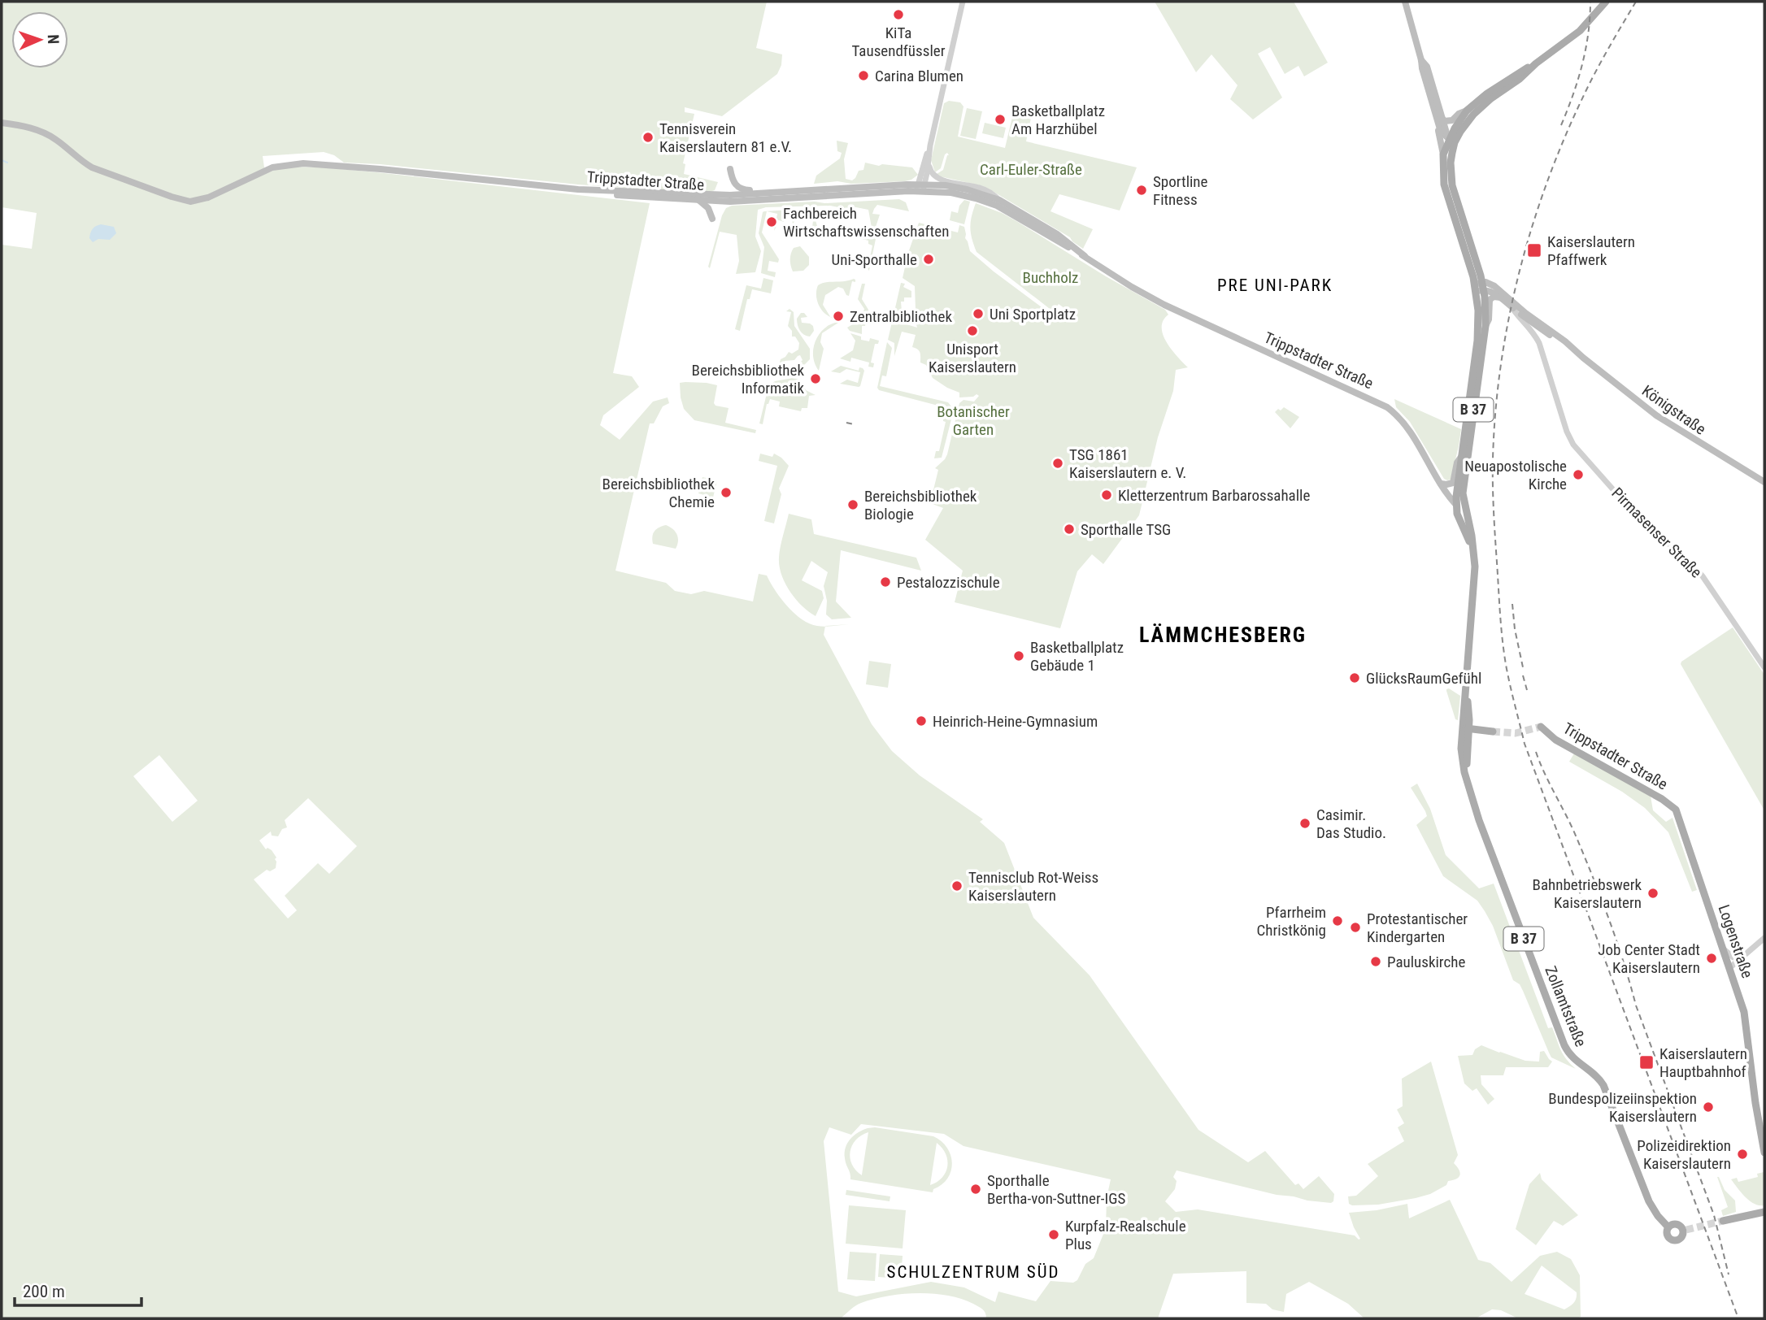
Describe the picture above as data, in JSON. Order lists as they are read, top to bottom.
{
  "streets": {
    "main road": [
      "Trippstadter Straße",
      "B 37",
      "Königstraße",
      "Logenstraße",
      "Zollamtstraße"
    ],
    "street": ["Pirmasenser Straße"]
  },
  "crossings": [
    ["Trippstadter Straße", "B 37"],
    ["Trippstadter Straße", "Logenstraße"],
    ["Trippstadter Straße", "Zollamtstraße"],
    ["B 37", "Königstraße"],
    ["Königstraße", "Pirmasenser Straße"]
  ],
  "districts": ["PRE UNI-PARK", "LÄMMCHESBERG", "SCHULZENTRUM SÜD"],
  "parks": ["Carl-Euler-Straße", "Buchholz", "Botanischer Garten"],
  "places": {
    "other": [
      "KiTa Tausendfüssler",
      "Carina Blumen",
      "Basketballplatz Am Harzhübel",
      "Tennisverein Kaiserslautern 81 e.V.",
      "Sportline Fitness",
      "Fachbereich Wirtschaftswissenschaften",
      "Uni-Sporthalle",
      "Uni Sportplatz",
      "Zentralbibliothek",
      "Unisport Kaiserslautern",
      "Bereichsbibliothek Informatik",
      "TSG 1861 Kaiserslautern e. V.",
      "Neuapostolische Kirche",
      "Bereichsbibliothek Chemie",
      "Kletterzentrum Barbarossahalle",
      "Bereichsbibliothek Biologie",
      "Sporthalle TSG",
      "Pestalozzischule",
      "Basketballplatz Gebäude 1",
      "GlücksRaumGefühl",
      "Heinrich-Heine-Gymnasium",
      "Casimir. Das Studio.",
      "Tennisclub Rot-Weiss Kaiserslautern",
      "Bahnbetriebswerk Kaiserslautern",
      "Pfarrheim Christkönig",
      "Protestantischer Kindergarten",
      "Job Center Stadt Kaiserslautern",
      "Pauluskirche",
      "Bundespolizeiinspektion Kaiserslautern",
      "Polizeidirektion Kaiserslautern",
      "Sporthalle Bertha-von-Suttner-IGS",
      "Kurpfalz-Realschule Plus"
    ],
    "transit": ["Kaiserslautern Pfaffwerk", "Kaiserslautern Hauptbahnhof"]
  },
  "scale_bar": "200 m",
  "north": "right"
}
